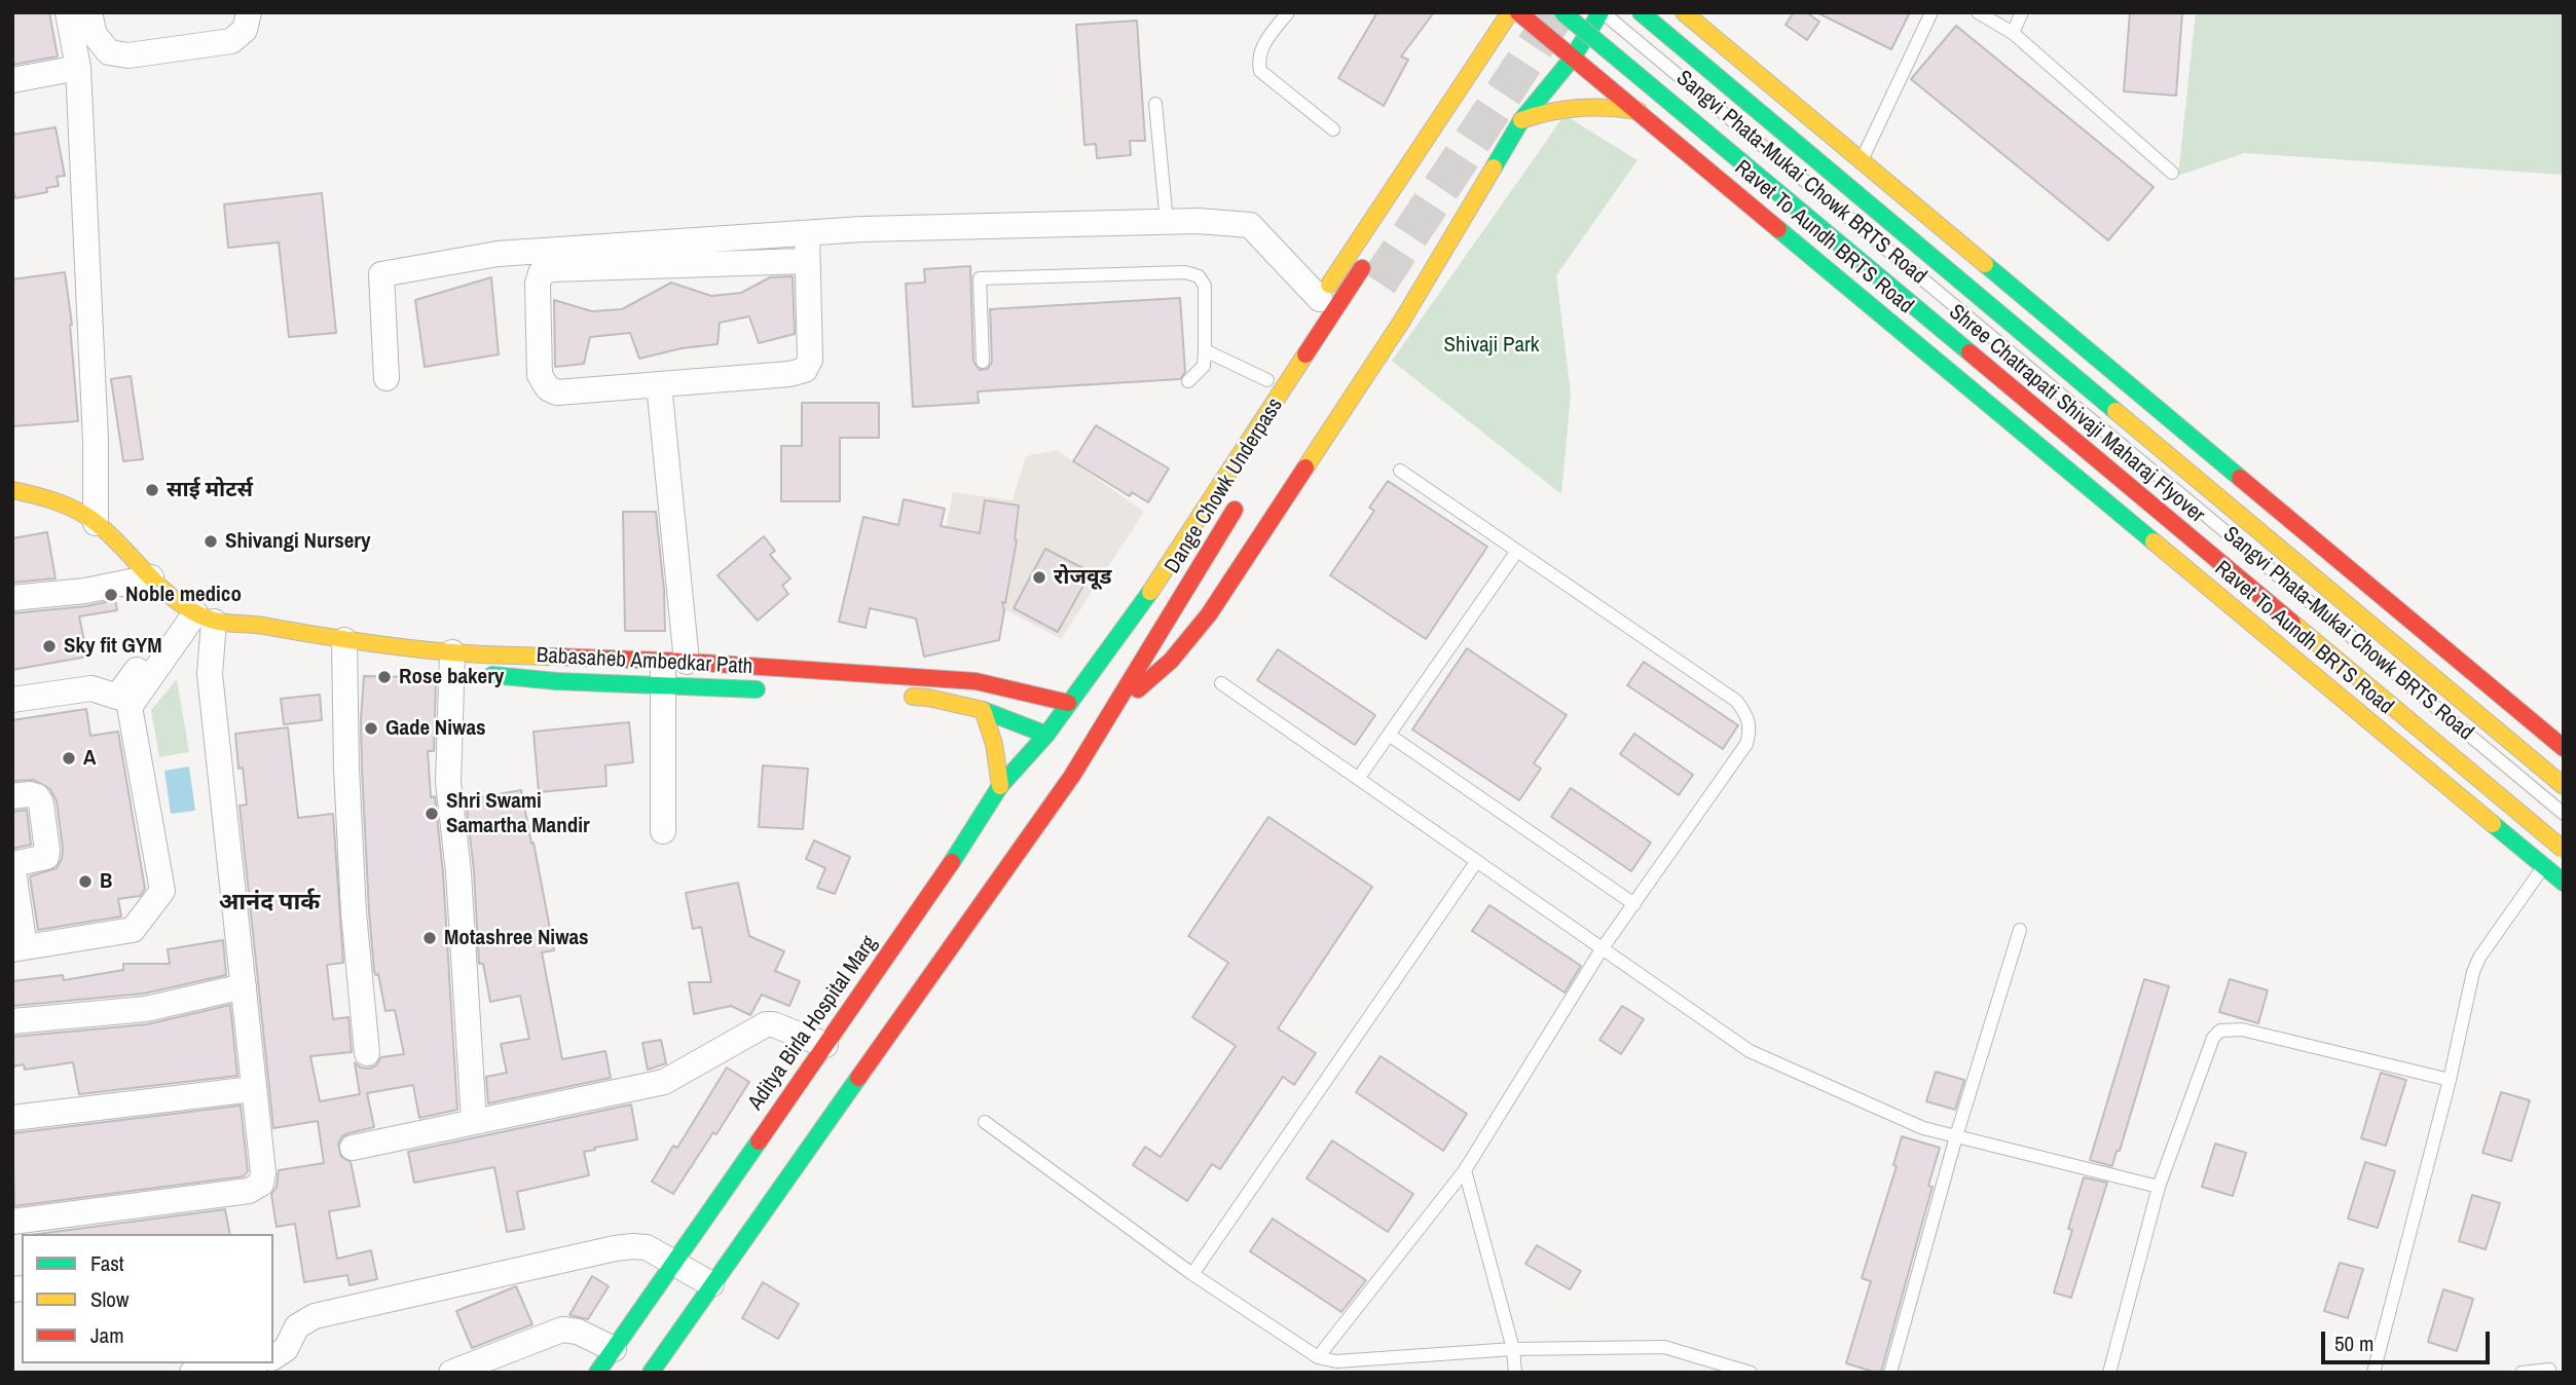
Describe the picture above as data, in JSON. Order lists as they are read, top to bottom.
{
  "streets": {
    "main road": [
      "Ravet To Aundh BRTS Road",
      "Shree Chatrapati Shivaji Maharaj Flyover",
      "Dange Chowk Underpass",
      "Babasaheb Ambedkar Path",
      "Aditya Birla Hospital Marg"
    ],
    "lane": ["Sangvi Phata-Mukai Chowk BRTS Road"]
  },
  "crossings": [
    ["Dange Chowk Underpass", "Babasaheb Ambedkar Path"],
    ["Dange Chowk Underpass", "Aditya Birla Hospital Marg"],
    ["Babasaheb Ambedkar Path", "Aditya Birla Hospital Marg"]
  ],
  "districts": ["आनंद पार्क"],
  "parks": ["Shivaji Park"],
  "places": [
    "साई मोटर्स",
    "Shivangi Nursery",
    "रोजवूड",
    "Noble medico",
    "Sky fit GYM",
    "Rose bakery",
    "Gade Niwas",
    "A",
    "Shri Swami Samartha Mandir",
    "B",
    "Motashree Niwas"
  ],
  "legend": ["Fast", "Slow", "Jam"],
  "scale_bar": "50 m"
}
